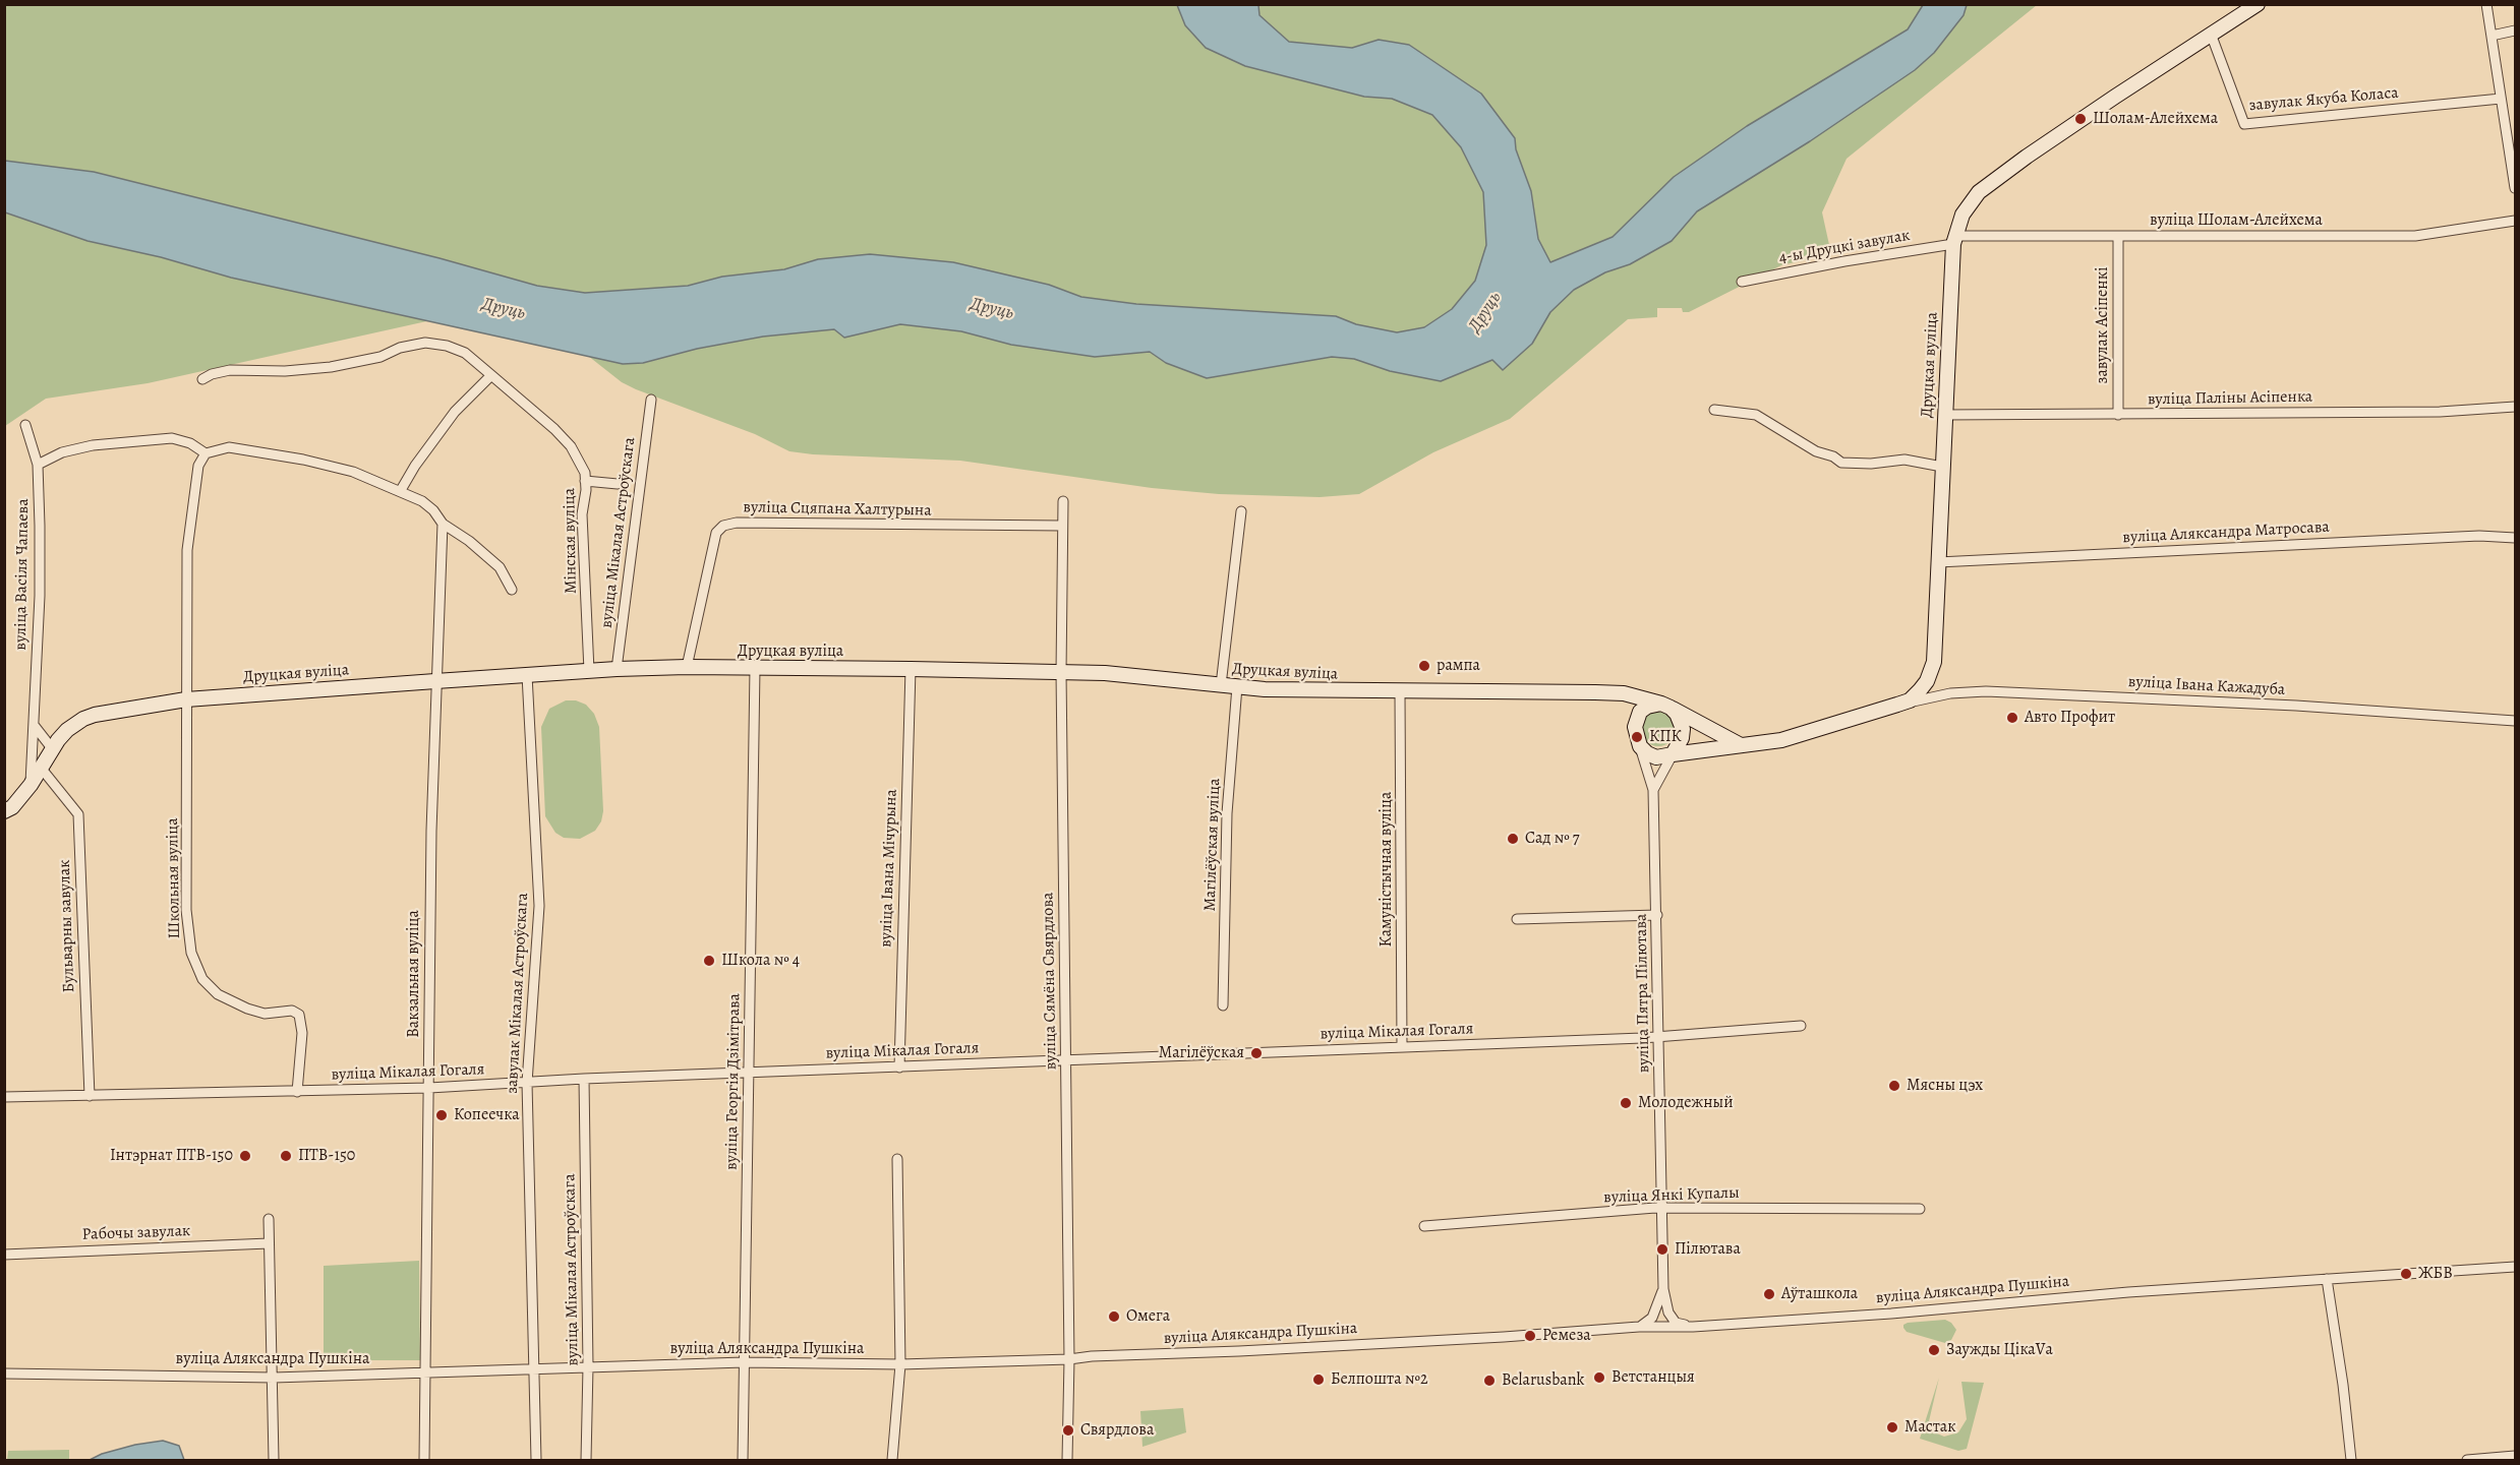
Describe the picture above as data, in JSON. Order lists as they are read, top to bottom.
{
  "streets": {
    "main road": ["Друцкая вуліца"],
    "street": [
      "завулак Якуба Коласа",
      "вуліца Шолам-Алейхема",
      "4-ы Друцкі завулак",
      "завулак Асіпенкі",
      "вуліца Паліны Асіпенка",
      "вуліца Сцяпана Халтурына",
      "вуліца Мікалая Астроўскага",
      "вуліца Аляксандра Матросава",
      "Мінская вуліца",
      "вуліца Васіля Чапаева",
      "вуліца Івана Кажадуба",
      "Магілёўская вуліца",
      "вуліца Івана Мічурына",
      "Камуністычная вуліца",
      "Школьная вуліца",
      "Бульварны завулак",
      "Вакзальная вуліца",
      "вуліца Сямёна Свярдлова",
      "завулак Мікалая Астроўскага",
      "вуліца Пятра Пілютава",
      "вуліца Мікалая Гогаля",
      "вуліца Георгія Дзімітрава",
      "вуліца Янкі Купалы",
      "Рабочы завулак",
      "вуліца Аляксандра Пушкіна"
    ]
  },
  "crossings": [
    ["завулак Якуба Коласа", "Друцкая вуліца"],
    ["вуліца Шолам-Алейхема", "4-ы Друцкі завулак"],
    ["вуліца Шолам-Алейхема", "завулак Асіпенкі"],
    ["вуліца Шолам-Алейхема", "Друцкая вуліца"],
    ["4-ы Друцкі завулак", "Друцкая вуліца"],
    ["завулак Асіпенкі", "вуліца Паліны Асіпенка"],
    ["Друцкая вуліца", "вуліца Паліны Асіпенка"],
    ["Друцкая вуліца", "вуліца Сцяпана Халтурына"],
    ["Друцкая вуліца", "вуліца Мікалая Астроўскага"],
    ["Друцкая вуліца", "вуліца Аляксандра Матросава"],
    ["Друцкая вуліца", "Мінская вуліца"],
    ["Друцкая вуліца", "вуліца Васіля Чапаева"],
    ["Друцкая вуліца", "вуліца Івана Кажадуба"],
    ["Друцкая вуліца", "Магілёўская вуліца"],
    ["Друцкая вуліца", "вуліца Івана Мічурына"],
    ["Друцкая вуліца", "Камуністычная вуліца"],
    ["Друцкая вуліца", "Школьная вуліца"],
    ["Друцкая вуліца", "Бульварны завулак"],
    ["Друцкая вуліца", "Вакзальная вуліца"],
    ["Друцкая вуліца", "вуліца Сямёна Свярдлова"],
    ["Друцкая вуліца", "завулак Мікалая Астроўскага"],
    ["Друцкая вуліца", "вуліца Пятра Пілютава"],
    ["Друцкая вуліца", "вуліца Георгія Дзімітрава"],
    ["вуліца Сцяпана Халтурына", "вуліца Сямёна Свярдлова"],
    ["вуліца Мікалая Астроўскага", "вуліца Мікалая Гогаля"],
    ["вуліца Мікалая Астроўскага", "вуліца Аляксандра Пушкіна"],
    ["вуліца Івана Мічурына", "вуліца Мікалая Гогаля"],
    ["Камуністычная вуліца", "вуліца Мікалая Гогаля"],
    ["Школьная вуліца", "вуліца Мікалая Гогаля"],
    ["Бульварны завулак", "вуліца Мікалая Гогаля"],
    ["Вакзальная вуліца", "вуліца Мікалая Гогаля"],
    ["Вакзальная вуліца", "вуліца Аляксандра Пушкіна"],
    ["вуліца Сямёна Свярдлова", "вуліца Мікалая Гогаля"],
    ["вуліца Сямёна Свярдлова", "вуліца Аляксандра Пушкіна"],
    ["завулак Мікалая Астроўскага", "вуліца Мікалая Гогаля"],
    ["завулак Мікалая Астроўскага", "вуліца Аляксандра Пушкіна"],
    ["вуліца Пятра Пілютава", "вуліца Мікалая Гогаля"],
    ["вуліца Пятра Пілютава", "вуліца Янкі Купалы"],
    ["вуліца Пятра Пілютава", "вуліца Аляксандра Пушкіна"],
    ["вуліца Мікалая Гогаля", "вуліца Георгія Дзімітрава"],
    ["вуліца Георгія Дзімітрава", "вуліца Аляксандра Пушкіна"]
  ],
  "water": ["Друць"],
  "places": [
    "Шолам-Алейхема",
    "рампа",
    "Авто Профит",
    "КПК",
    "Сад № 7",
    "Школа № 4",
    "Магілёўская",
    "Мясны цэх",
    "Молодежный",
    "Копеечка",
    "Інтэрнат ПТВ-150",
    "ПТВ-150",
    "Пілютава",
    "ЖБВ",
    "Аўташкола",
    "Омега",
    "Ремеза",
    "Заужды ЦікаVа",
    "Ветстанцыя",
    "Белпошта №2",
    "Belarusbank",
    "Мастак",
    "Свярдлова"
  ]
}
